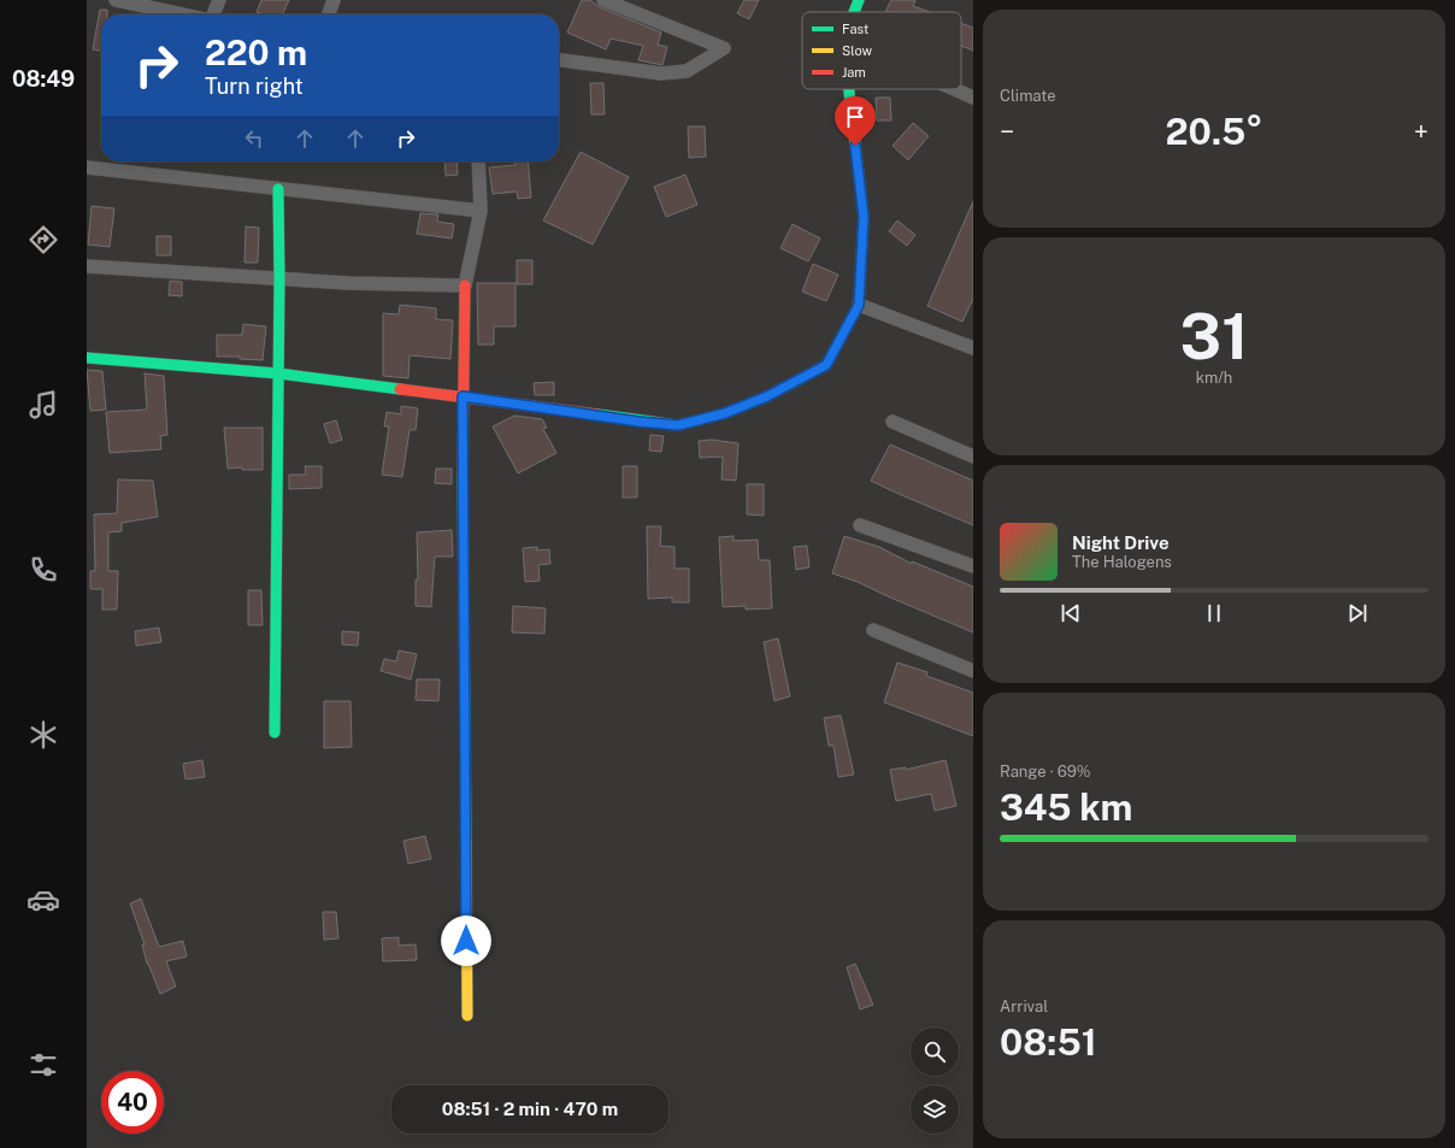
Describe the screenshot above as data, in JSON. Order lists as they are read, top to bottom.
{
  "legend": ["Fast", "Slow", "Jam"],
  "page": {
    "tabs": "08:49",
    "tile": [
      "Climate",
      ["31", "km/h"],
      ["Range · 69%", "345 km"],
      ["Arrival", "08:51"]
    ],
    "turn": ["220 m", "Turn right"],
    "heat": ["−", "20.5°", "+"],
    "song": ["Night Drive", "The Halogens"],
    "limit": "40",
    "trip": "08:51 · 2 min · 470 m"
  }
}
